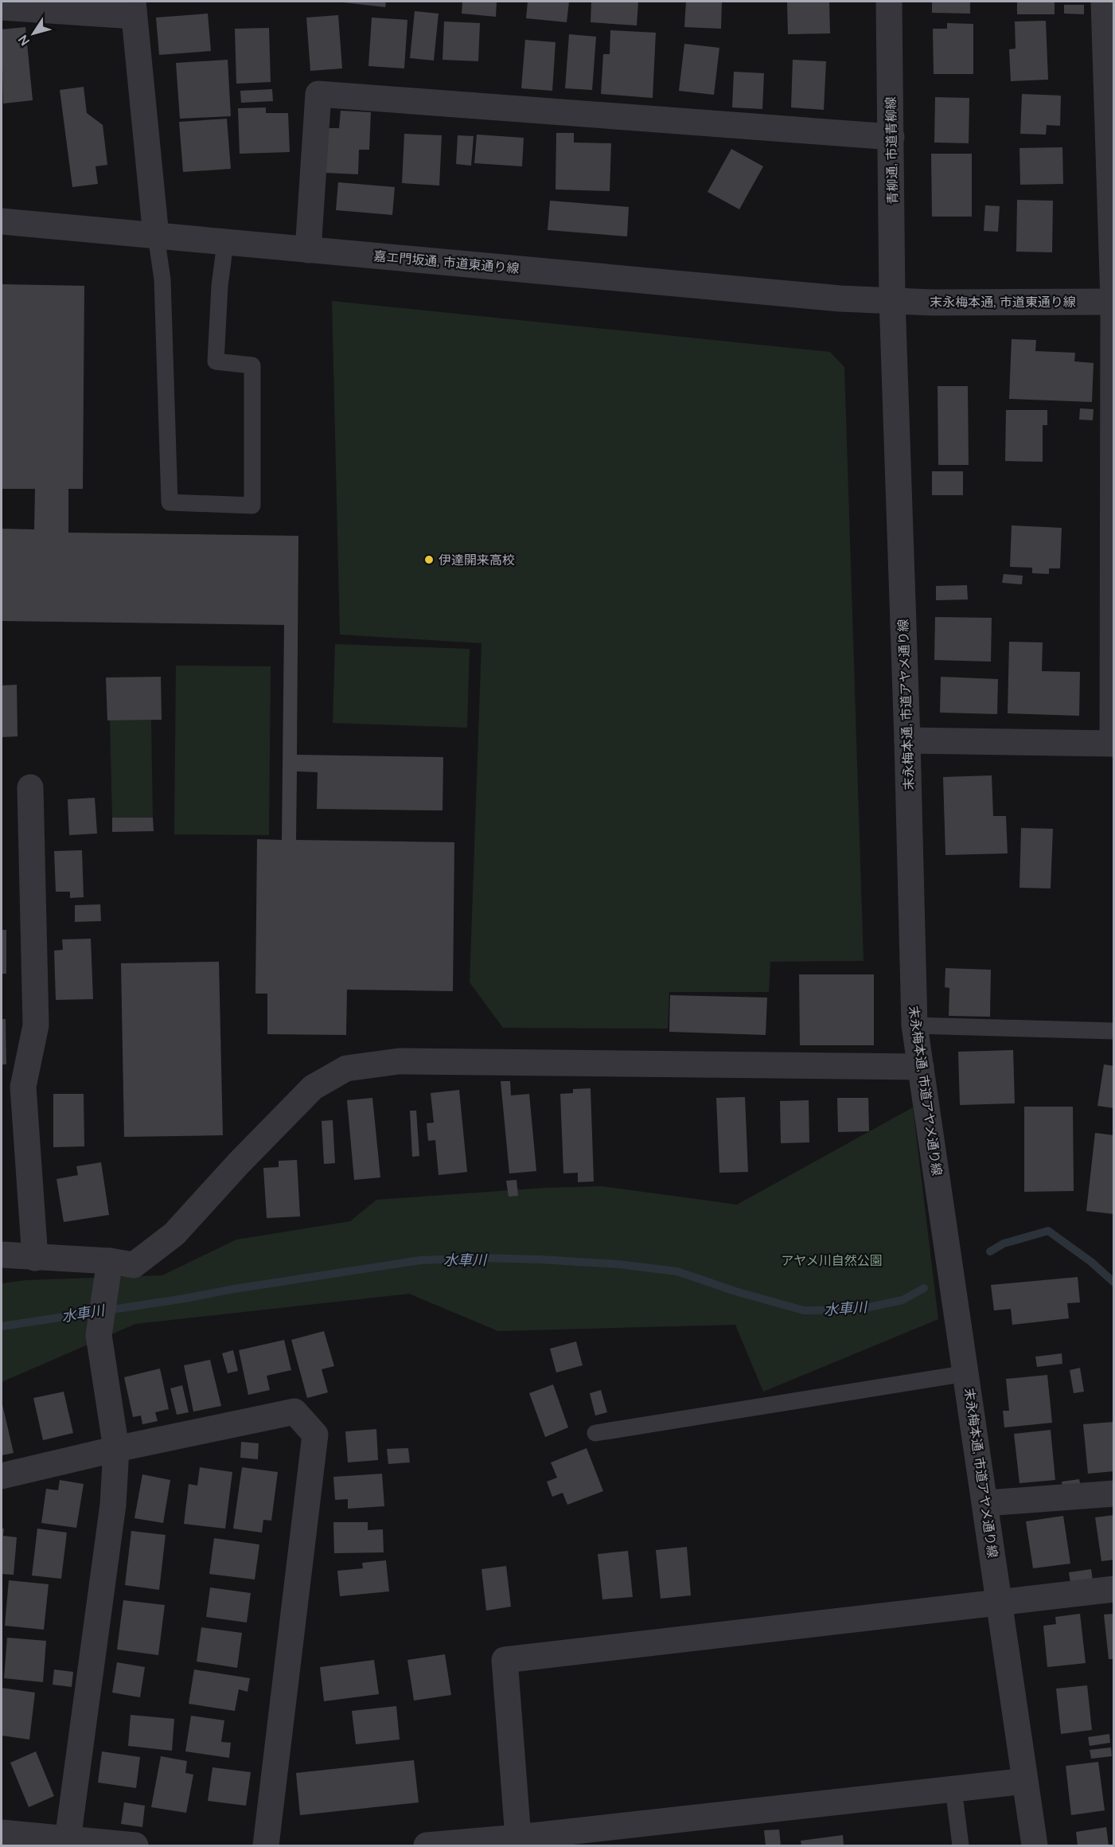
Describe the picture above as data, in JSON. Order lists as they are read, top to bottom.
{
  "streets": {
    "street": [
      "青柳通, 市道青柳線",
      "嘉エ門坂通, 市道東通り線",
      "末永梅本通, 市道東通り線",
      "末永梅本通, 市道アヤメ通り線"
    ]
  },
  "crossings": [
    ["青柳通, 市道青柳線", "嘉エ門坂通, 市道東通り線"],
    ["青柳通, 市道青柳線", "末永梅本通, 市道東通り線"],
    ["青柳通, 市道青柳線", "末永梅本通, 市道アヤメ通り線"],
    ["嘉エ門坂通, 市道東通り線", "末永梅本通, 市道東通り線"],
    ["嘉エ門坂通, 市道東通り線", "末永梅本通, 市道アヤメ通り線"],
    ["末永梅本通, 市道東通り線", "末永梅本通, 市道アヤメ通り線"]
  ],
  "water": ["水車川"],
  "parks": ["アヤメ川自然公園"],
  "places": ["伊達開来高校"],
  "north": "bottom left"
}
